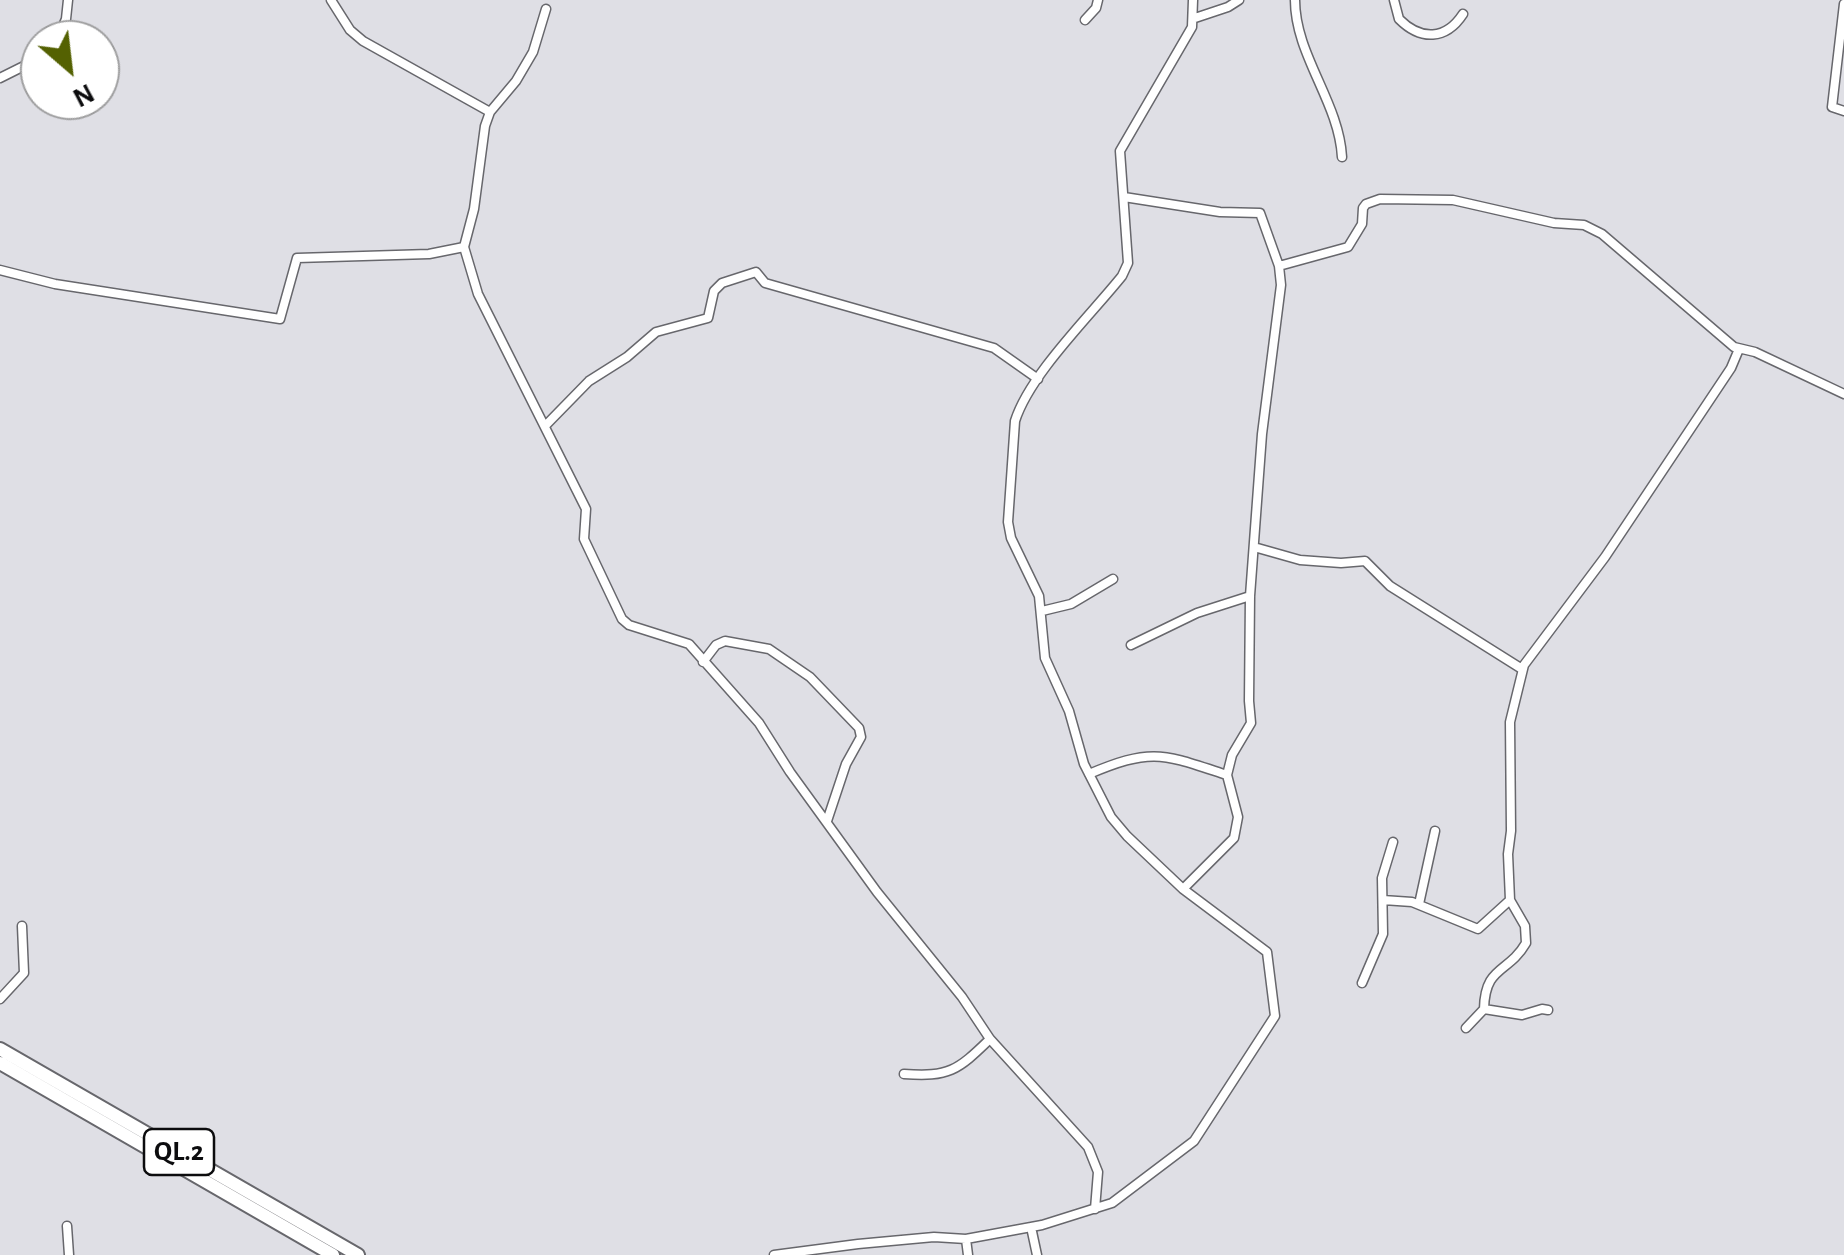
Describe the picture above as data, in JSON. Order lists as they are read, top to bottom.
{
  "streets": {
    "highway": ["QL.2"]
  },
  "north": "bottom right"
}
